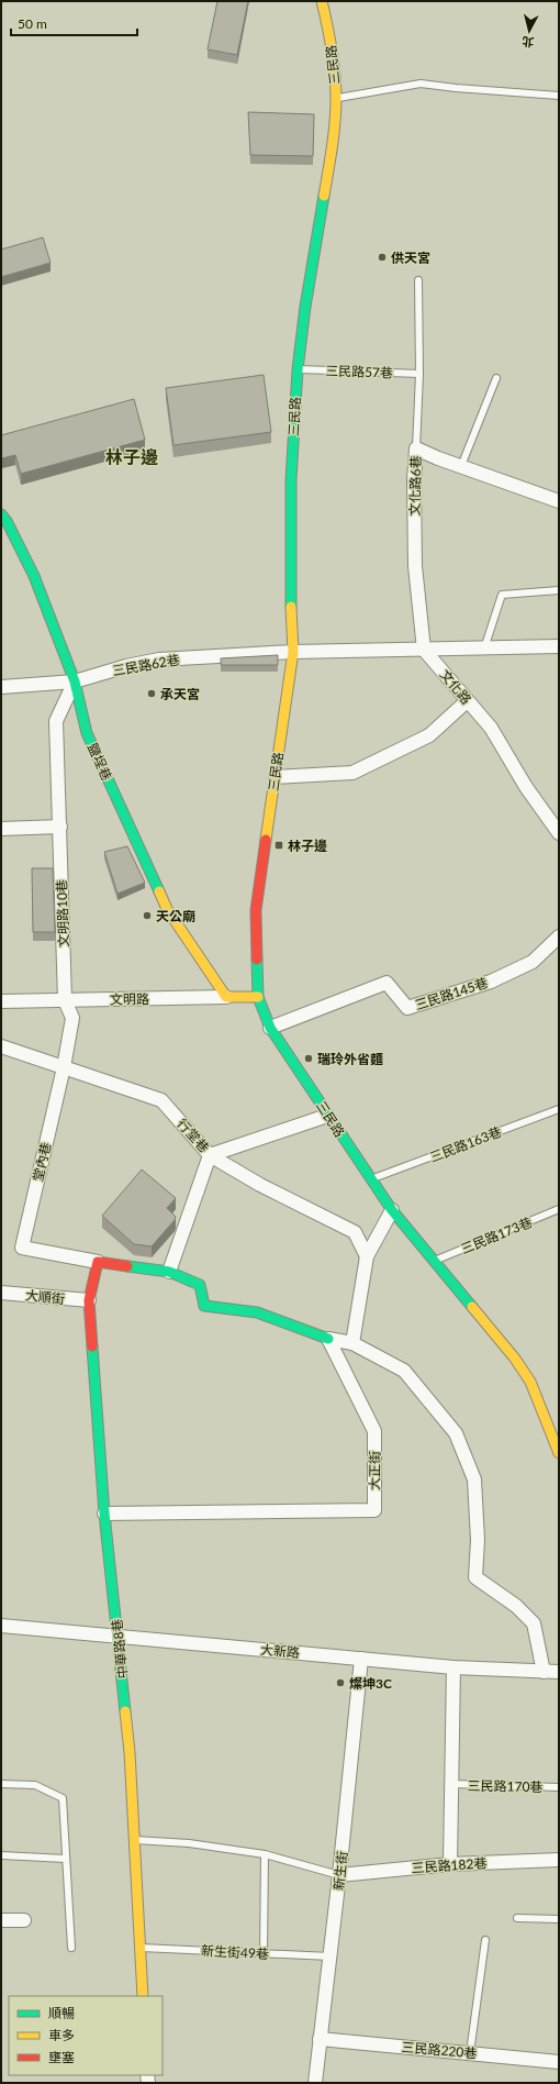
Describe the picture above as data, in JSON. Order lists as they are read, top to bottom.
{
  "streets": {
    "street": [
      "三民路",
      "文化路6巷",
      "三民路62巷",
      "文化路",
      "鹽埕巷",
      "文明路10巷",
      "三民路145巷",
      "文明路",
      "行堂巷",
      "堂內巷",
      "大順街",
      "大正街",
      "中華路8巷",
      "大新路",
      "三民路182巷",
      "新生街",
      "三民路220巷"
    ],
    "lane": [
      "三民路57巷",
      "三民路163巷",
      "三民路173巷",
      "三民路170巷",
      "新生街49巷"
    ]
  },
  "crossings": [
    ["三民路", "三民路57巷"],
    ["三民路", "三民路62巷"],
    ["三民路", "三民路145巷"],
    ["三民路", "文明路"],
    ["三民路", "三民路163巷"],
    ["三民路", "三民路173巷"],
    ["文化路6巷", "文化路"],
    ["三民路62巷", "鹽埕巷"],
    ["三民路62巷", "文明路10巷"],
    ["鹽埕巷", "文明路10巷"],
    ["鹽埕巷", "文明路"],
    ["文明路10巷", "文明路"],
    ["文明路10巷", "堂內巷"],
    ["文明路", "堂內巷"],
    ["行堂巷", "堂內巷"],
    ["堂內巷", "中華路8巷"],
    ["大順街", "中華路8巷"],
    ["大正街", "中華路8巷"],
    ["中華路8巷", "大新路"],
    ["中華路8巷", "新生街49巷"],
    ["大新路", "新生街"],
    ["三民路182巷", "新生街"],
    ["新生街", "新生街49巷"],
    ["新生街", "三民路220巷"]
  ],
  "districts": ["林子邊"],
  "places": {
    "other": [
      "供天宮",
      "承天宮",
      "天公廟",
      "瑞玲外省麵",
      "燦坤3C"
    ],
    "transit": ["林子邊"]
  },
  "legend": ["順暢", "車多", "壅塞"],
  "scale_bar": "50 m",
  "north": "bottom"
}
